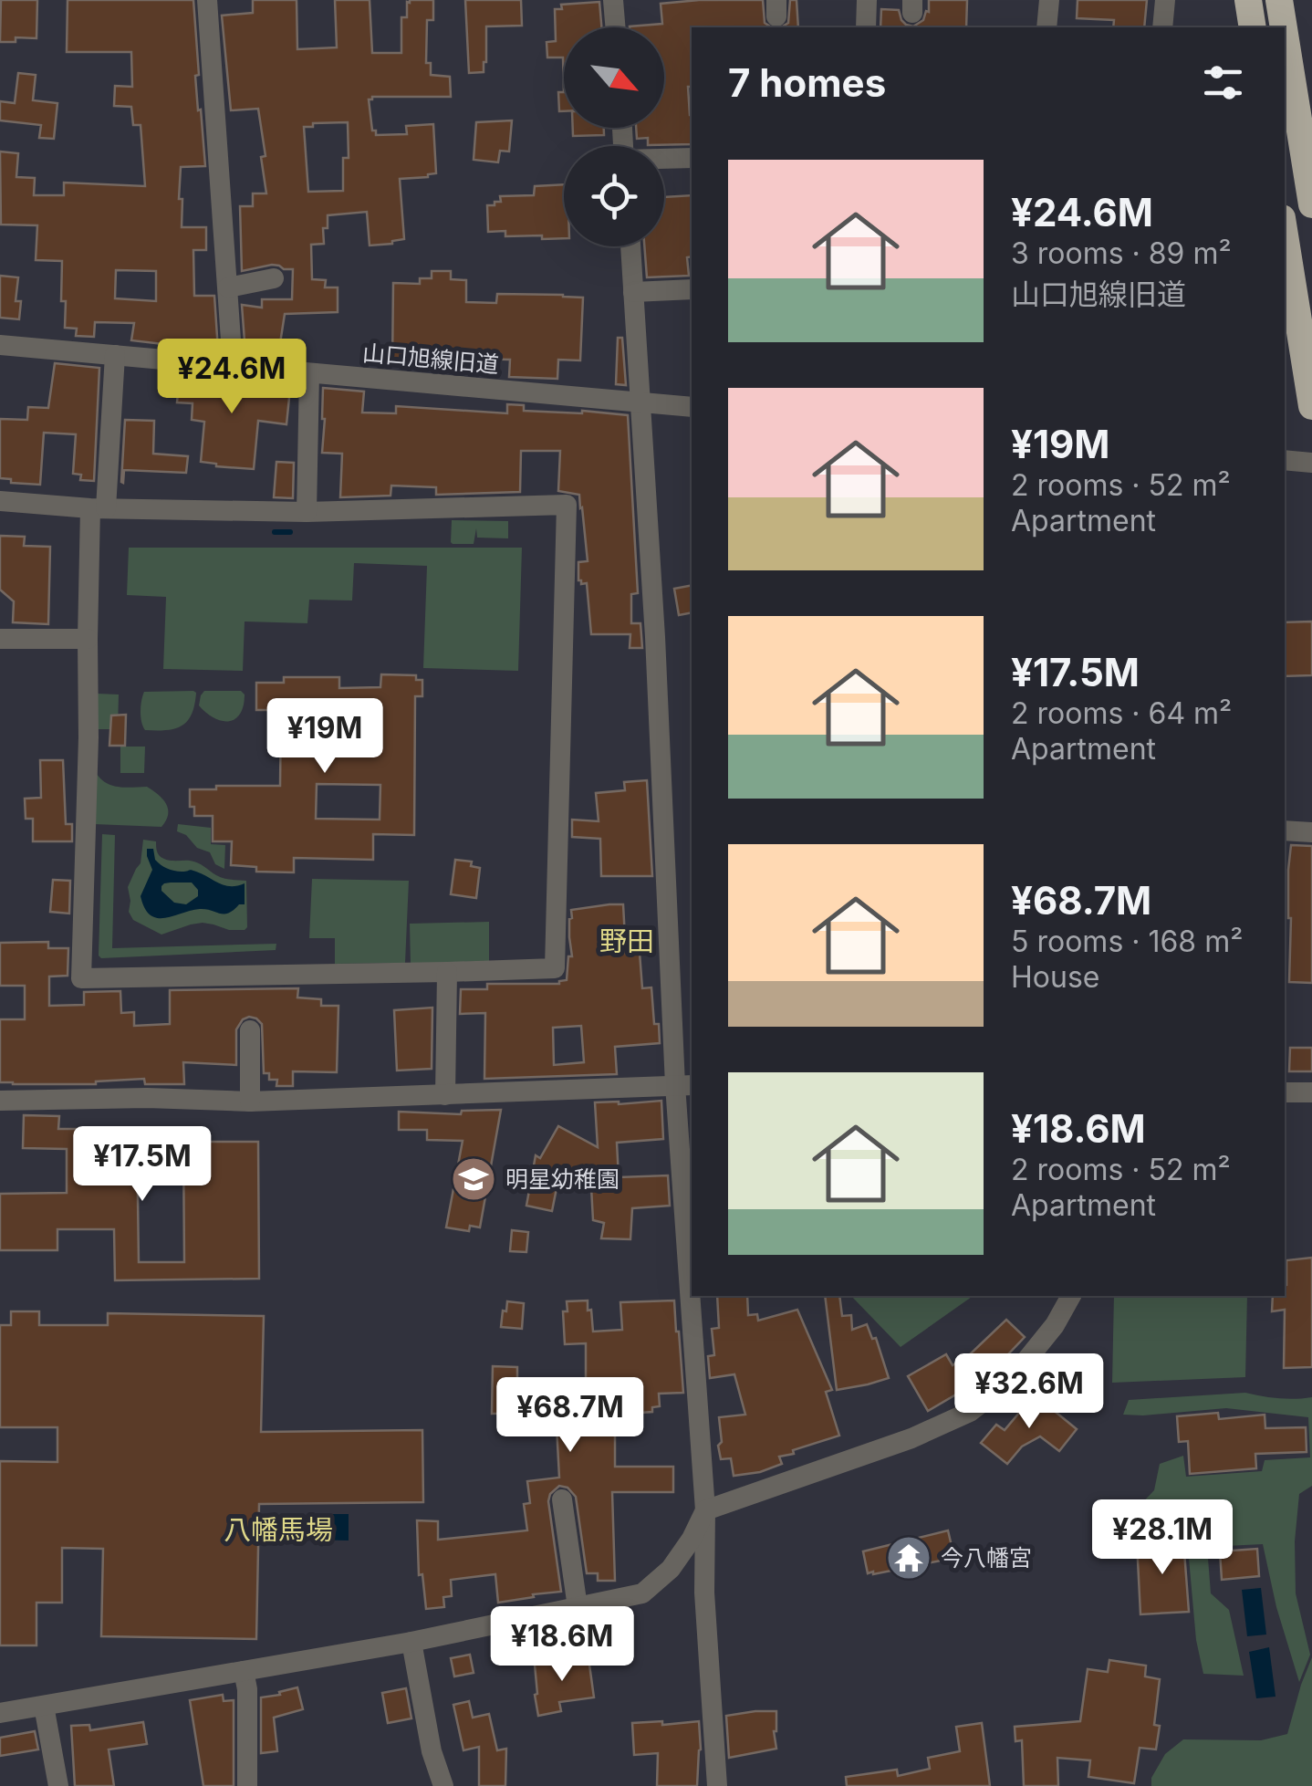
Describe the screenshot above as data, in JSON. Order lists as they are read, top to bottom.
{
  "streets": {
    "street": ["山口旭線旧道"]
  },
  "districts": ["野田", "八幡馬場"],
  "places": {
    "school or university": ["明星幼稚園"],
    "temple": ["今八幡宮"]
  },
  "north": "bottom right",
  "page": {
    "heading": "7 homes",
    "list": [
      {
        "name": "¥24.6M",
        "note": "3 rooms · 89 m² · 山口旭線旧道"
      },
      {
        "name": "¥19M",
        "note": "2 rooms · 52 m² · Apartment"
      },
      {
        "name": "¥17.5M",
        "note": "2 rooms · 64 m² · Apartment"
      },
      {
        "name": "¥68.7M",
        "note": "5 rooms · 168 m² · House"
      },
      {
        "name": "¥18.6M",
        "note": "2 rooms · 52 m² · Apartment"
      }
    ],
    "price": [
      "¥24.6M",
      "¥19M",
      "¥17.5M",
      "¥32.6M",
      "¥68.7M",
      "¥28.1M",
      "¥18.6M"
    ]
  }
}
